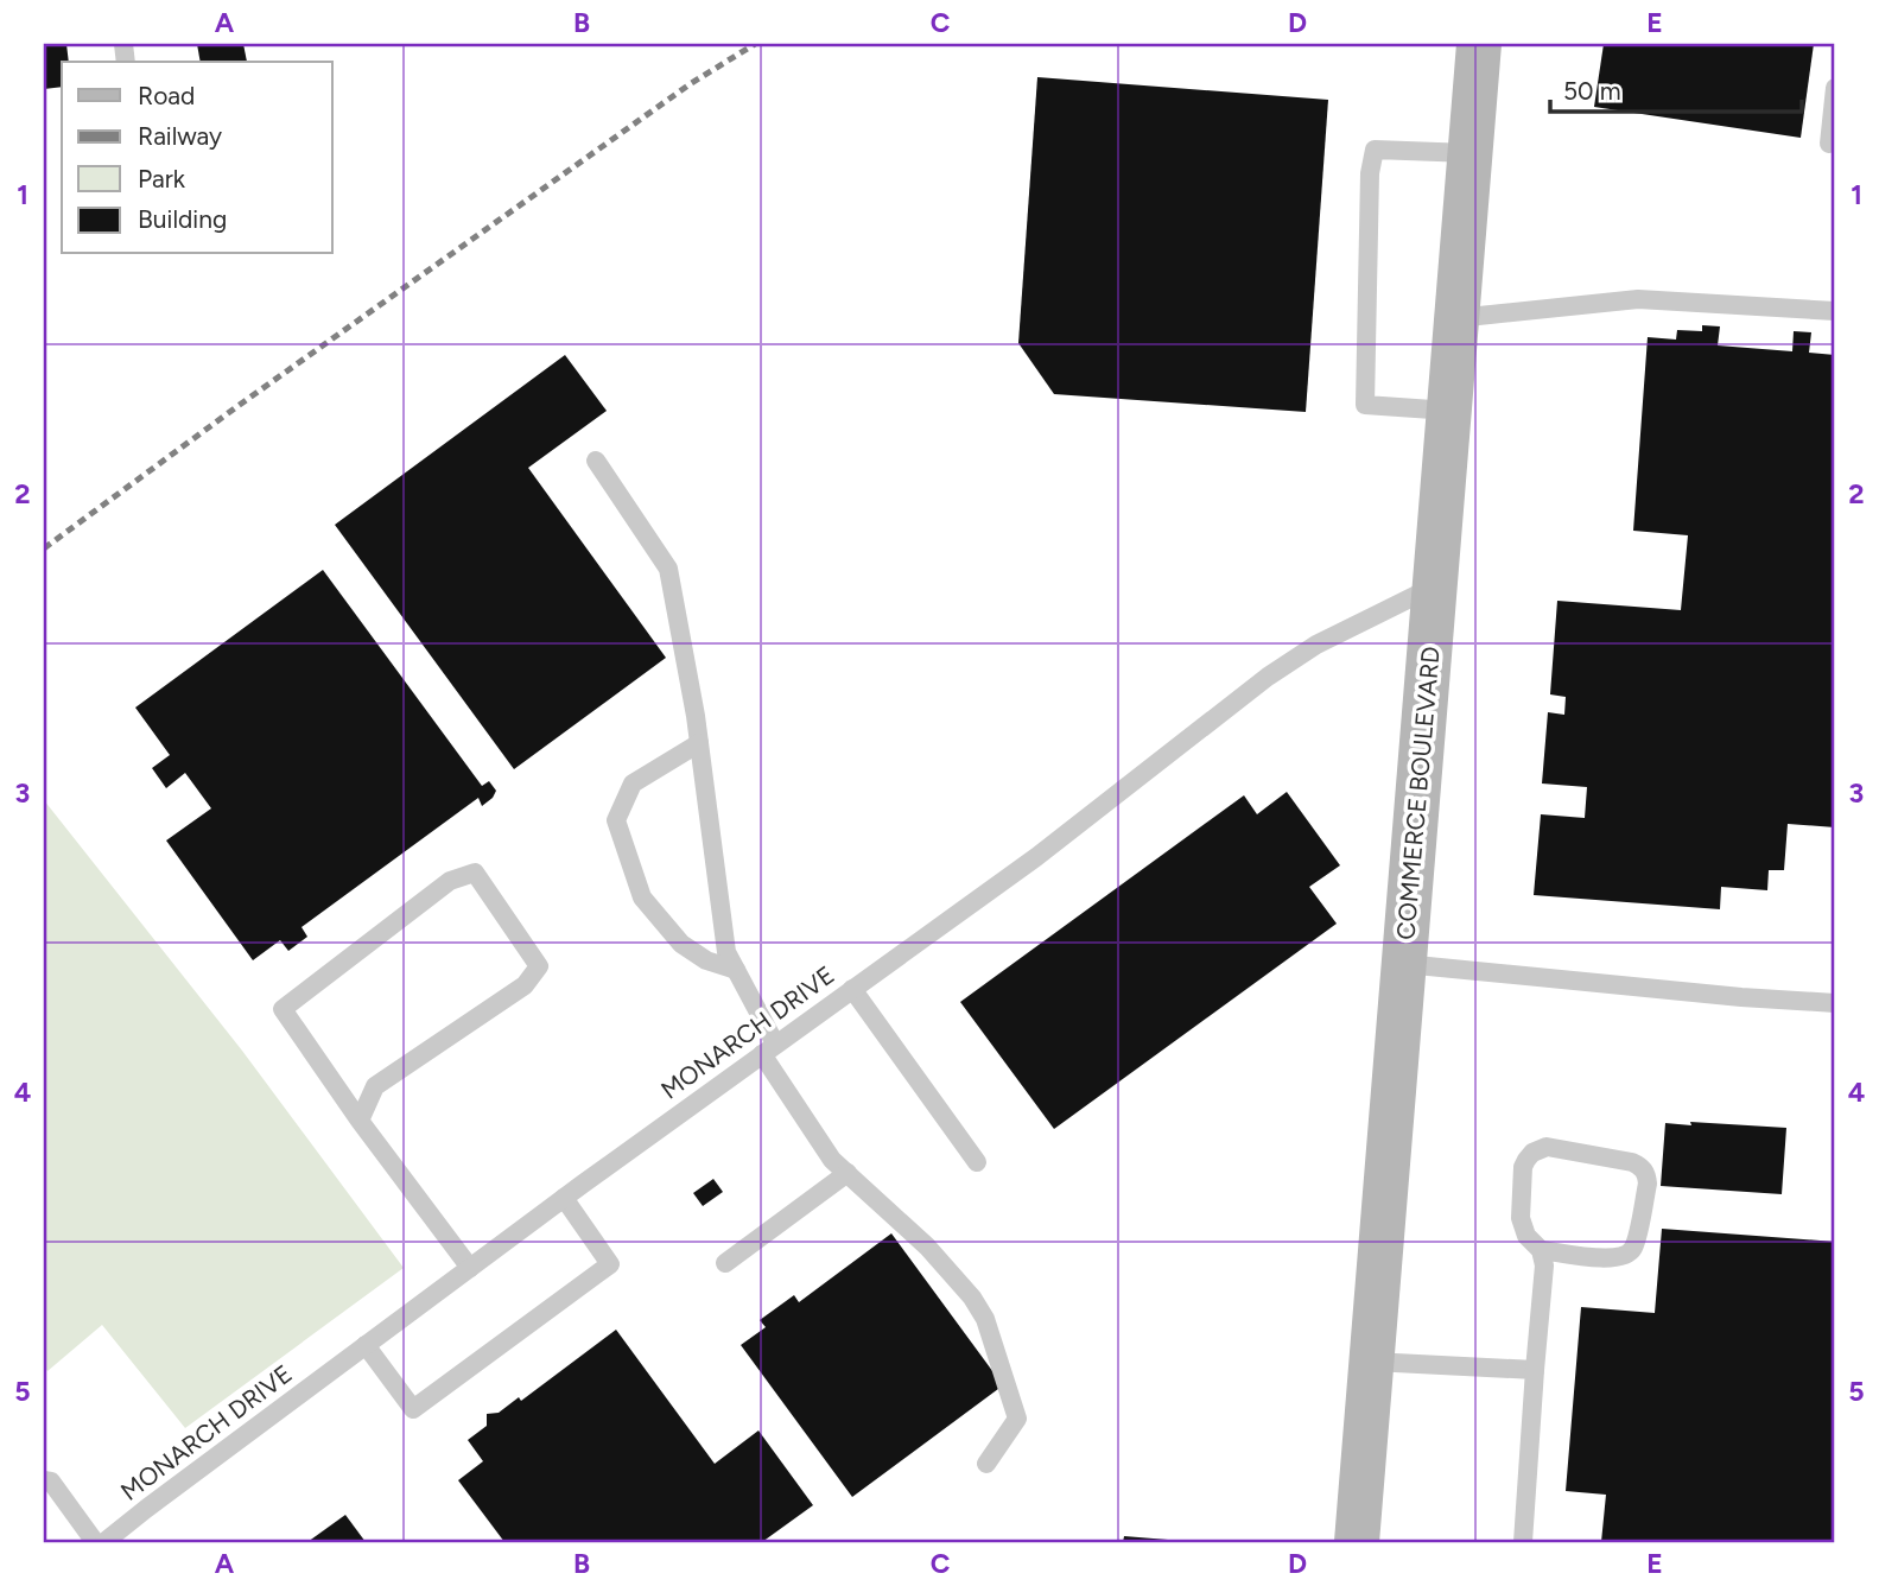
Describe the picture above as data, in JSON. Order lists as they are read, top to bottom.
{
  "streets": {
    "street": ["COMMERCE BOULEVARD"],
    "lane": ["MONARCH DRIVE"]
  },
  "crossings": [
    ["COMMERCE BOULEVARD", "MONARCH DRIVE"]
  ],
  "legend": [
    "Road",
    "Railway",
    "Park",
    "Building"
  ],
  "scale_bar": "50 m",
  "grid": {
    "columns": [
      "A",
      "B",
      "C",
      "D",
      "E"
    ],
    "rows": [
      "1",
      "2",
      "3",
      "4",
      "5"
    ]
  }
}
